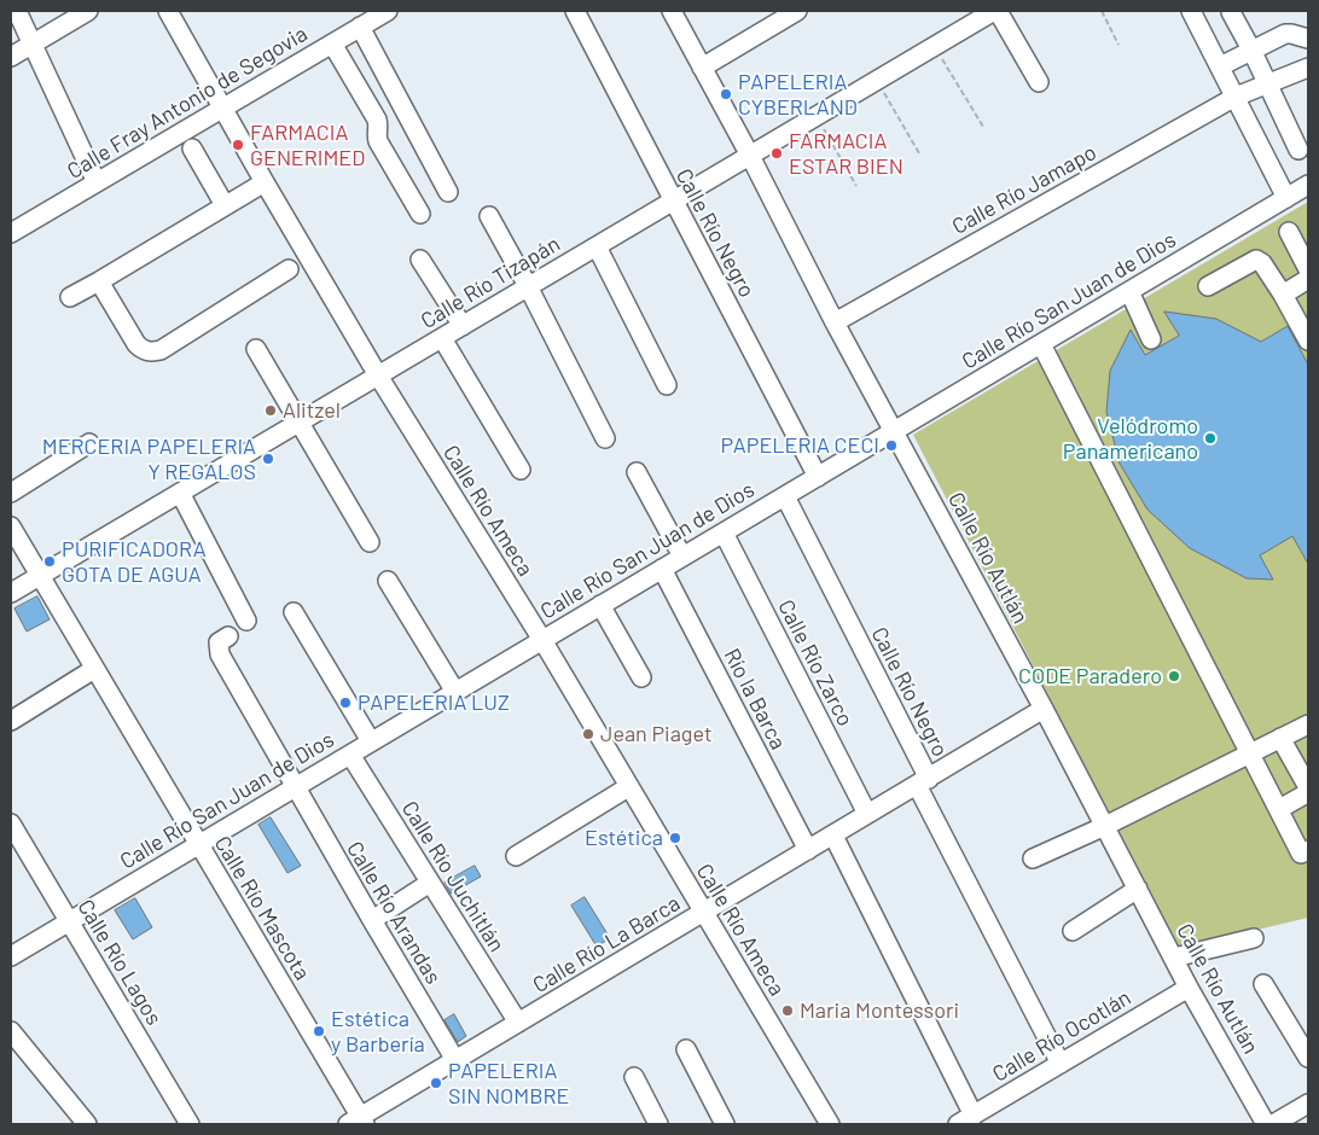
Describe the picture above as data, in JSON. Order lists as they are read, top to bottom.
{
  "streets": {
    "street": [
      "Calle Fray Antonio de Segovia",
      "Calle Río Jamapo",
      "Calle Río Negro",
      "Calle Río Tizapán",
      "Calle Río San Juan de Dios",
      "Calle Río Ameca",
      "Calle Río Autlán",
      "Calle Río Zarco",
      "Río la Barca",
      "Calle Río Juchitlán",
      "Calle Río Mascota",
      "Calle Río Arandas",
      "Calle Río La Barca",
      "Calle Río Lagos",
      "Calle Río Ocotlán"
    ]
  },
  "crossings": [
    ["Calle Fray Antonio de Segovia", "Calle Río Ameca"],
    ["Calle Río Jamapo", "Calle Río Autlán"],
    ["Calle Río Negro", "Calle Río Tizapán"],
    ["Calle Río Negro", "Calle Río San Juan de Dios"],
    ["Calle Río Negro", "Calle Río La Barca"],
    ["Calle Río Negro", "Calle Río Ocotlán"],
    ["Calle Río Tizapán", "Calle Río Ameca"],
    ["Calle Río Tizapán", "Calle Río Autlán"],
    ["Calle Río Tizapán", "Calle Río Mascota"],
    ["Calle Río San Juan de Dios", "Calle Río Ameca"],
    ["Calle Río San Juan de Dios", "Calle Río Autlán"],
    ["Calle Río San Juan de Dios", "Calle Río Zarco"],
    ["Calle Río San Juan de Dios", "Río la Barca"],
    ["Calle Río San Juan de Dios", "Calle Río Juchitlán"],
    ["Calle Río San Juan de Dios", "Calle Río Mascota"],
    ["Calle Río San Juan de Dios", "Calle Río Arandas"],
    ["Calle Río San Juan de Dios", "Calle Río Lagos"],
    ["Calle Río Ameca", "Calle Río La Barca"],
    ["Calle Río Autlán", "Calle Río La Barca"],
    ["Calle Río Autlán", "Calle Río Ocotlán"],
    ["Calle Río Zarco", "Calle Río La Barca"],
    ["Río la Barca", "Calle Río La Barca"],
    ["Calle Río Juchitlán", "Calle Río La Barca"],
    ["Calle Río Mascota", "Calle Río La Barca"],
    ["Calle Río Arandas", "Calle Río La Barca"]
  ],
  "places": [
    "PAPELERIA CYBERLAND",
    "FARMACIA GENERIMED",
    "FARMACIA ESTAR BIEN",
    "Alitzel",
    "Velódromo Panamericano",
    "PAPELERIA CECI",
    "MERCERIA PAPELERIA Y REGALOS",
    "PURIFICADORA GOTA DE AGUA",
    "CODE Paradero",
    "PAPELERIA LUZ",
    "Jean Piaget",
    "Estética",
    "Maria Montessori",
    "Estética y Barbería",
    "PAPELERIA SIN NOMBRE"
  ]
}
